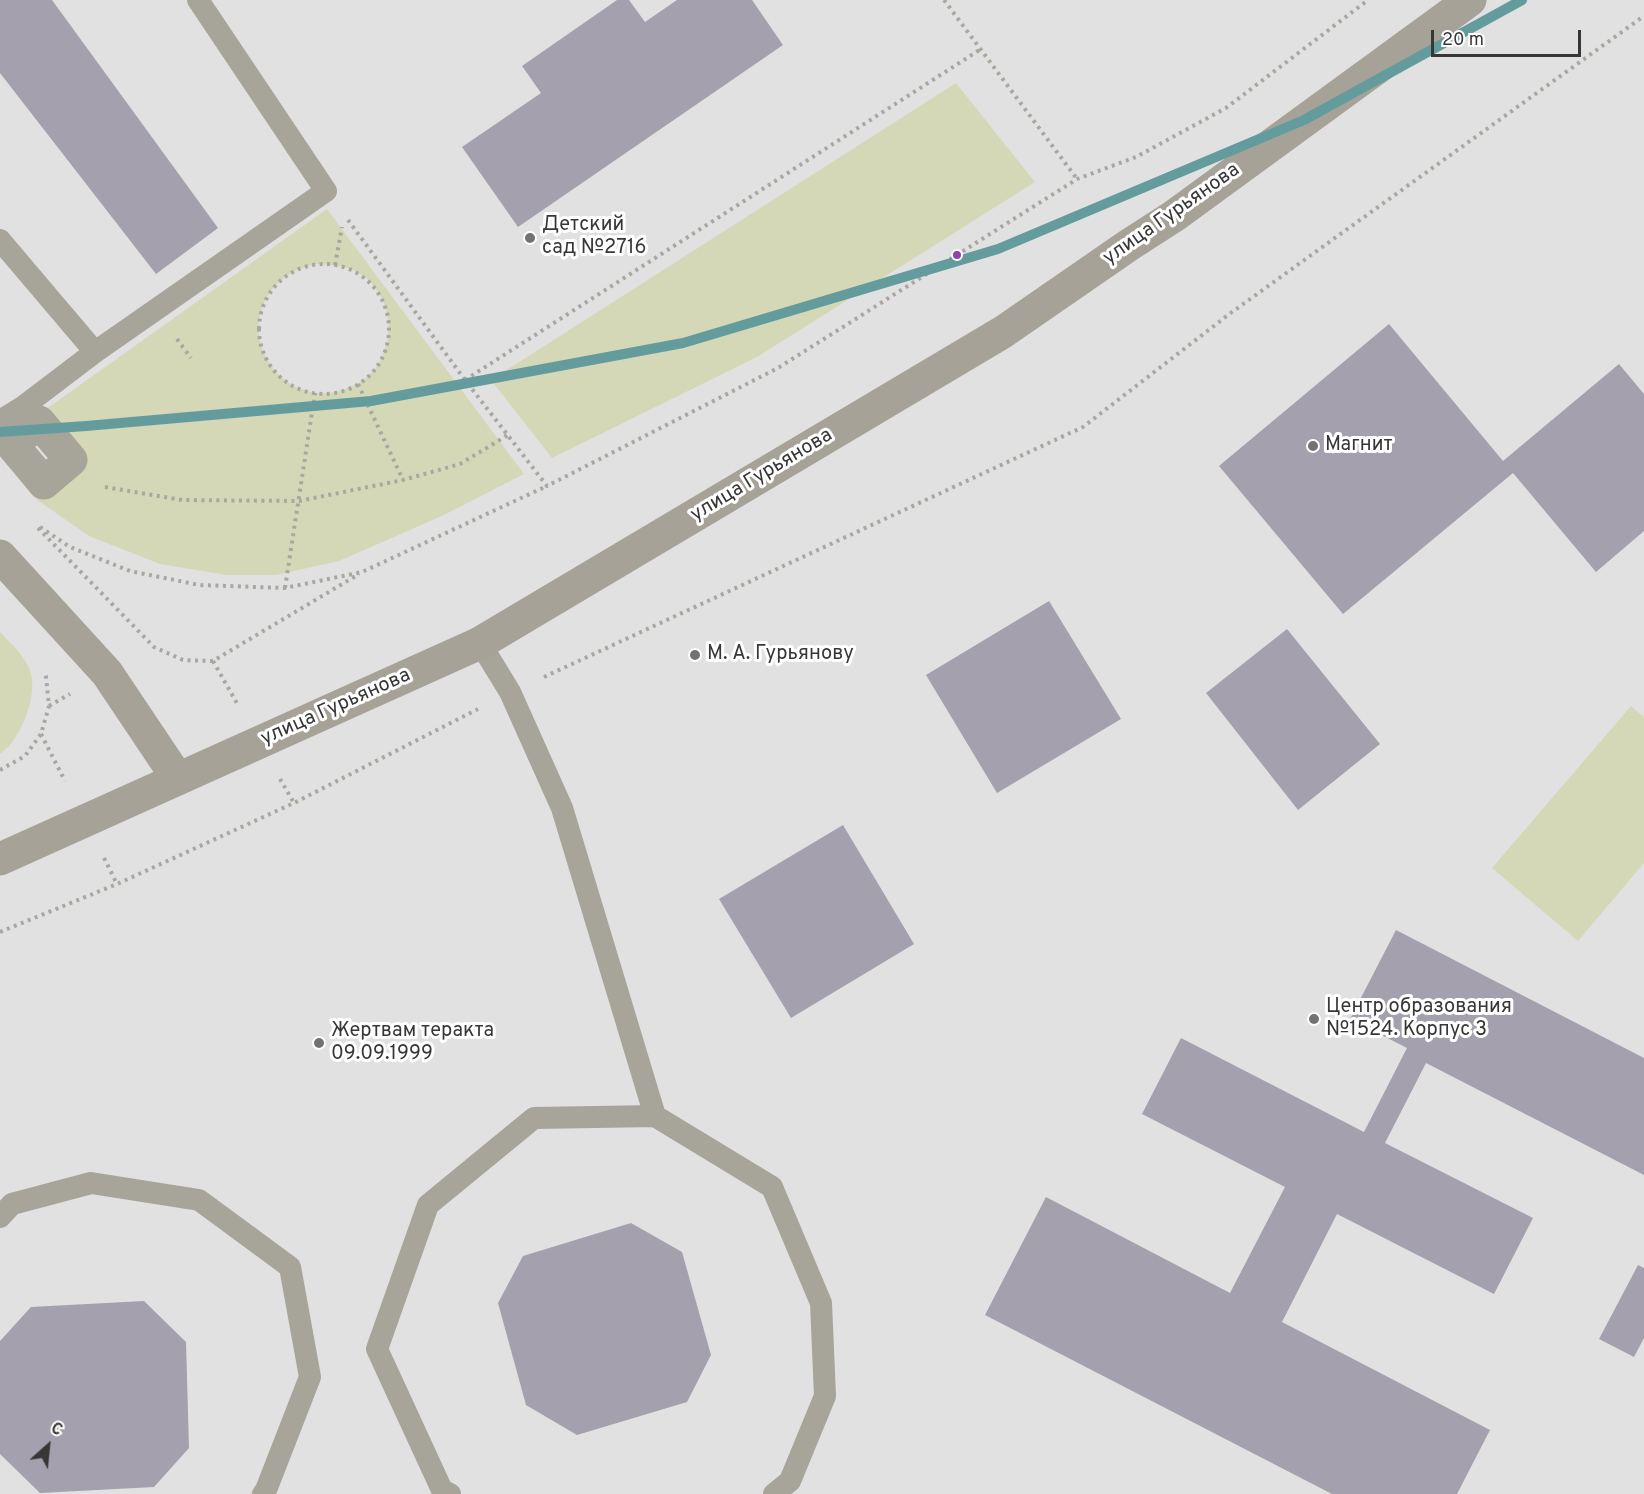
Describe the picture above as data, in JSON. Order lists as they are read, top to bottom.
{
  "streets": {
    "main road": ["улица Гурьянова"]
  },
  "places": [
    "Детский сад №2716",
    "Магнит",
    "М. А. Гурьянову",
    "Центр образования №1524. Корпус 3",
    "Жертвам теракта 09.09.1999"
  ],
  "scale_bar": "20 m",
  "north": "top right"
}
